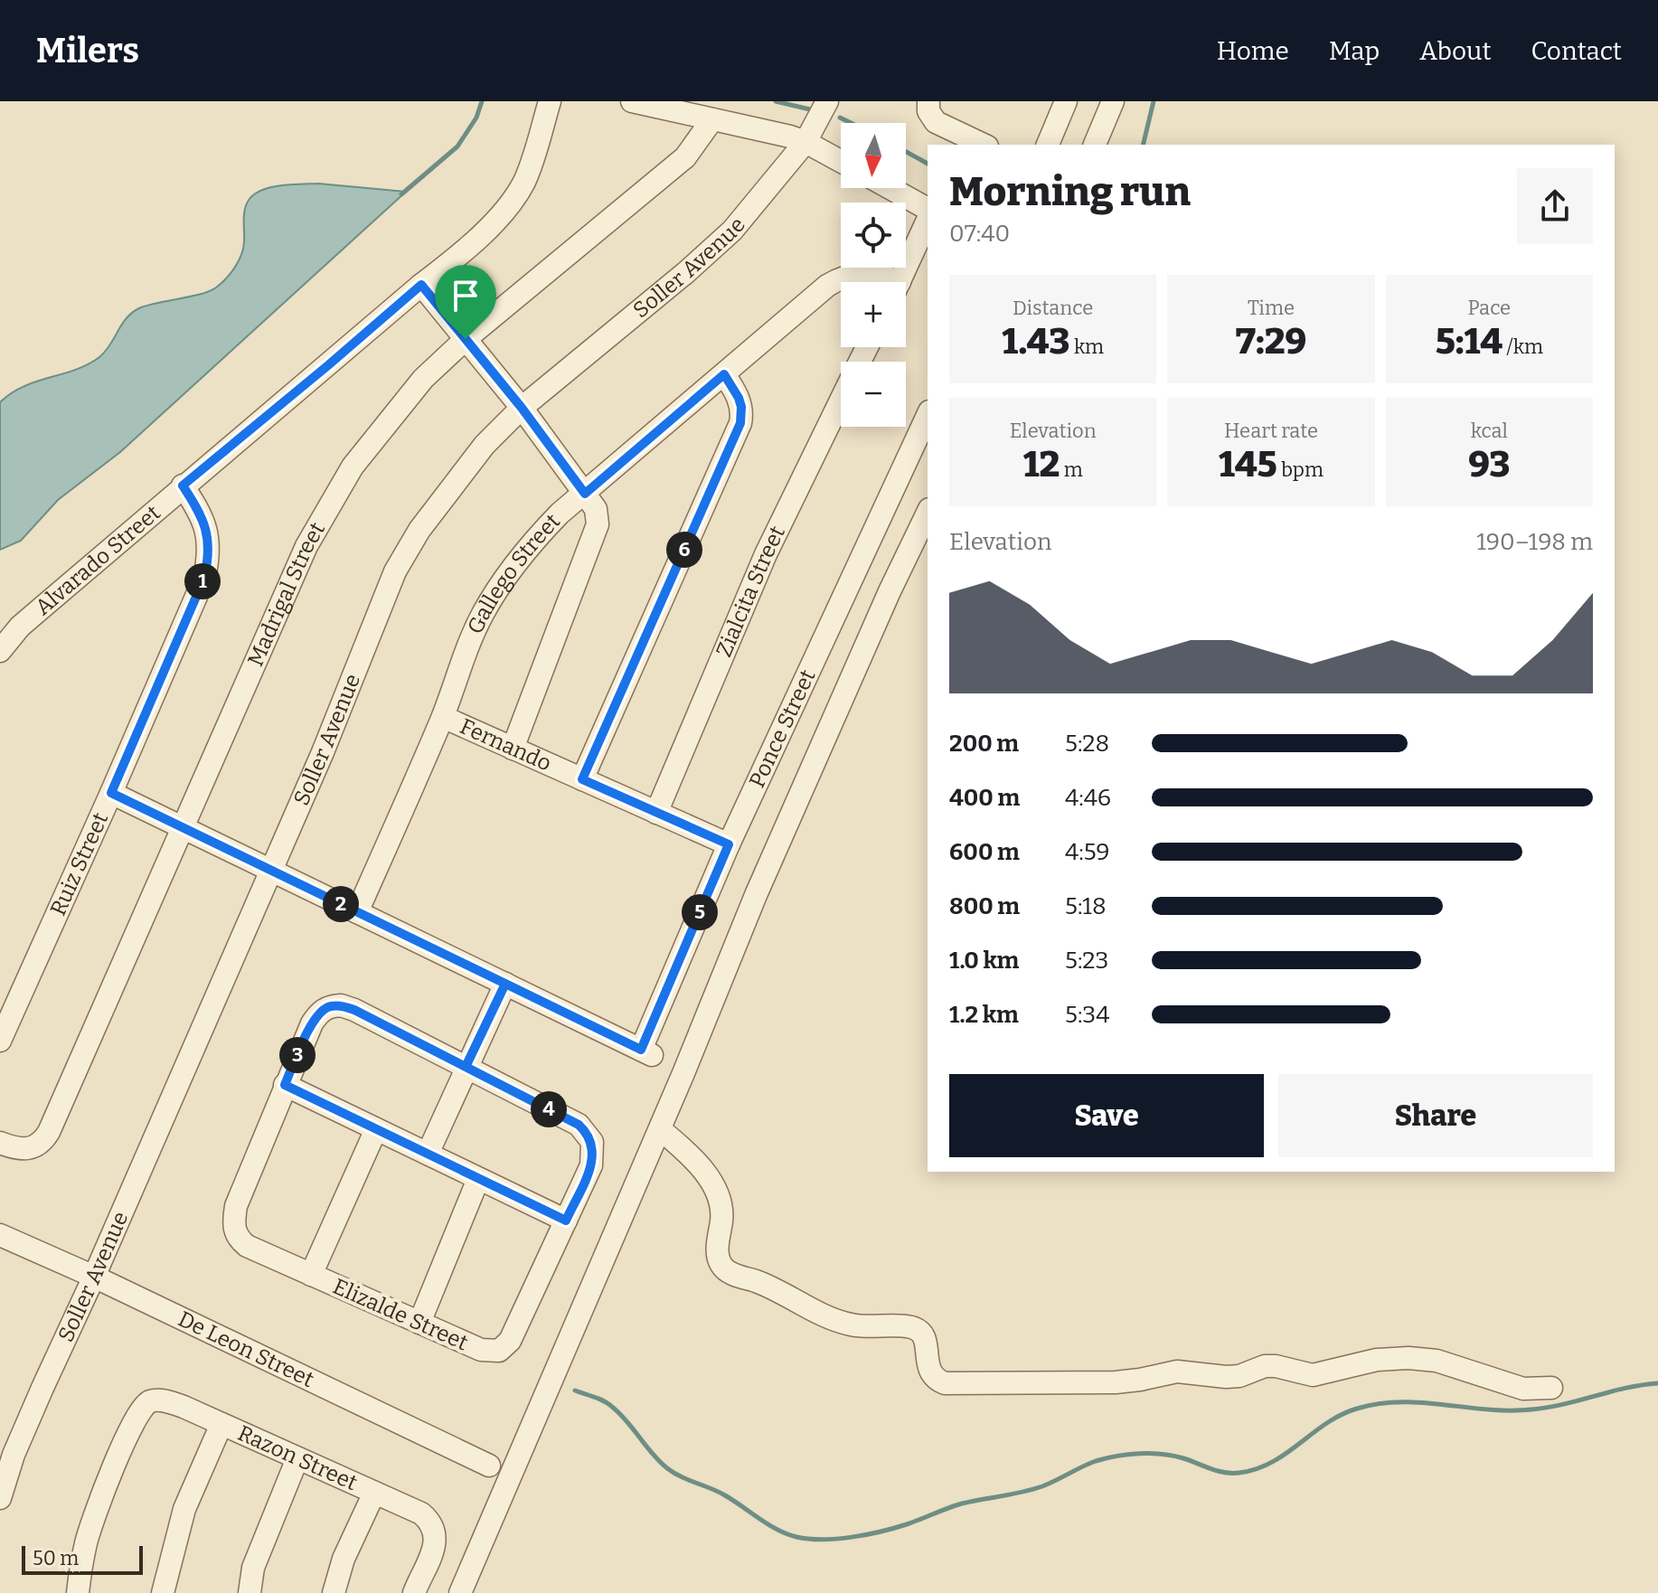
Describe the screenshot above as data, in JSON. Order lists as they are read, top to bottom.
{
  "streets": {
    "street": [
      "Soller Avenue",
      "Alvarado Street",
      "Gallego Street",
      "Zialcita Street",
      "Madrigal Street",
      "Ponce Street",
      "Fernando",
      "Ruiz Street",
      "Elizalde Street",
      "De Leon Street",
      "Razon Street"
    ]
  },
  "crossings": [
    ["Soller Avenue", "De Leon Street"],
    ["Alvarado Street", "Ruiz Street"],
    ["Gallego Street", "Fernando"],
    ["Zialcita Street", "Fernando"],
    ["Ponce Street", "Fernando"]
  ],
  "scale_bar": "50 m",
  "north": "bottom",
  "page": {
    "header": "Milers",
    "nav": [
      "Home",
      "Map",
      "About",
      "Contact"
    ],
    "map_buttons": ["+", "−"],
    "heading": ["Morning run", "07:40"],
    "stats": [
      ["Distance", "1.43 km"],
      ["Time", "7:29"],
      ["Pace", "5:14 /km"],
      ["Elevation", "12 m"],
      ["Heart rate", "145 bpm"],
      ["kcal", "93"]
    ],
    "chart": ["Elevation", "190–198 m"],
    "pins": [
      "6",
      "1",
      "2",
      "5",
      "3",
      "4"
    ],
    "list": [
      {
        "name": "200 m",
        "note": "5:28"
      },
      {
        "name": "400 m",
        "note": "4:46"
      },
      {
        "name": "600 m",
        "note": "4:59"
      },
      {
        "name": "800 m",
        "note": "5:18"
      },
      {
        "name": "1.0 km",
        "note": "5:23"
      },
      {
        "name": "1.2 km",
        "note": "5:34"
      }
    ],
    "buttons": ["Save", "Share"],
    "scale": "50 m"
  }
}
